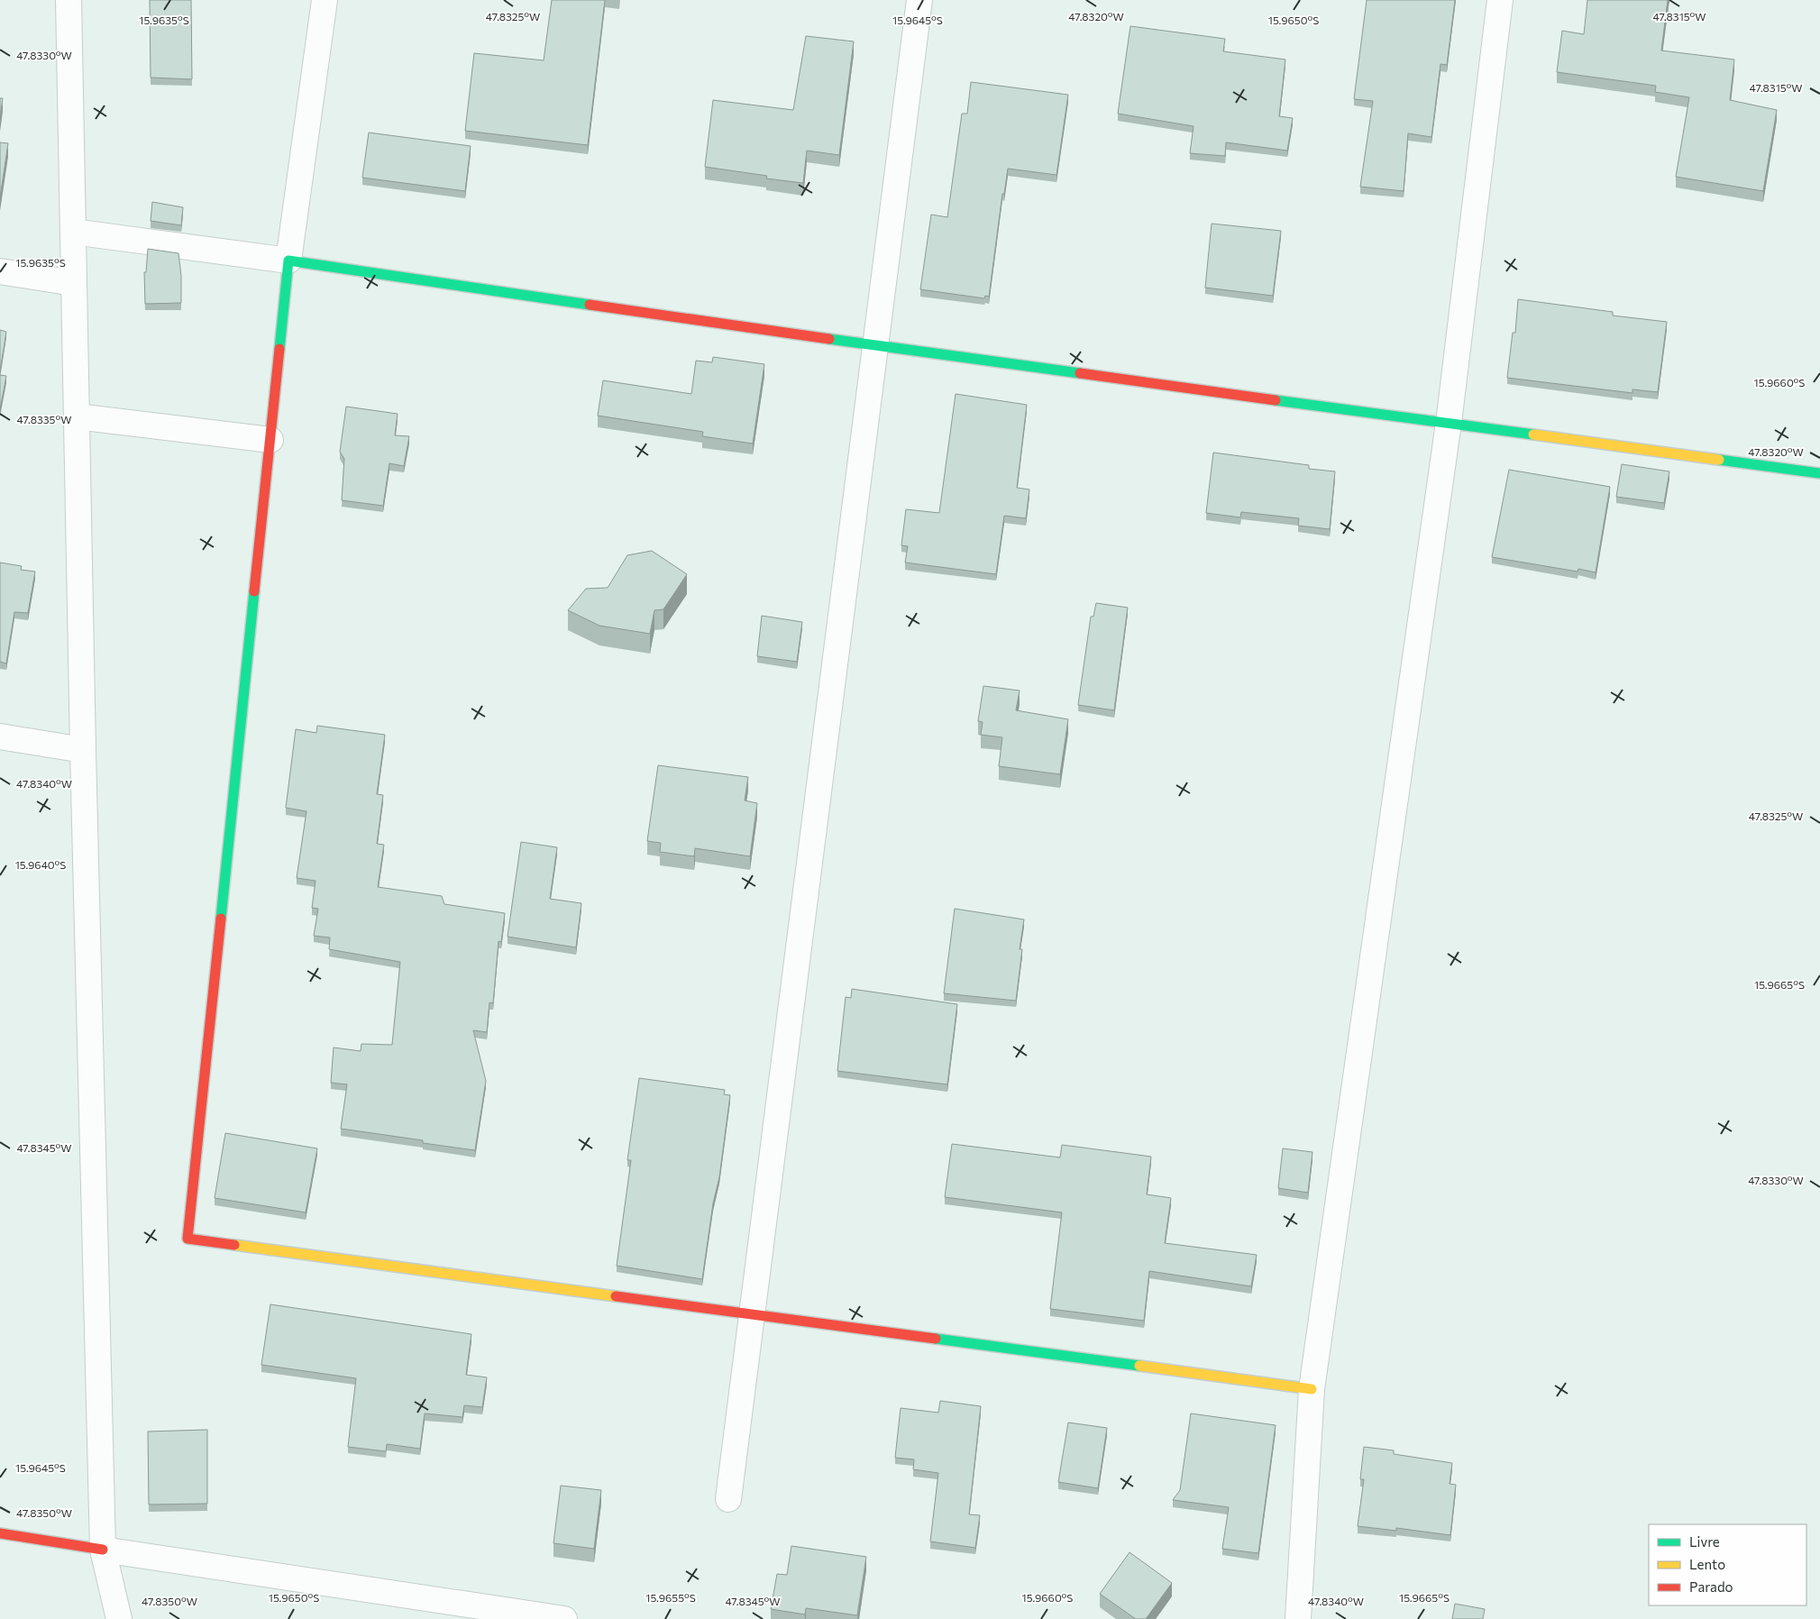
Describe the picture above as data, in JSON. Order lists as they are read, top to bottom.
{
  "legend": ["Livre", "Lento", "Parado"],
  "coordinates": [
    "47.8320°W",
    "47.8325°W",
    "47.8315°W",
    "15.9635°S",
    "15.9645°S",
    "15.9650°S",
    "47.8330°W",
    "15.9660°S",
    "47.8335°W",
    "47.8340°W",
    "15.9640°S",
    "15.9665°S",
    "47.8345°W",
    "47.8350°W",
    "15.9655°S"
  ]
}
